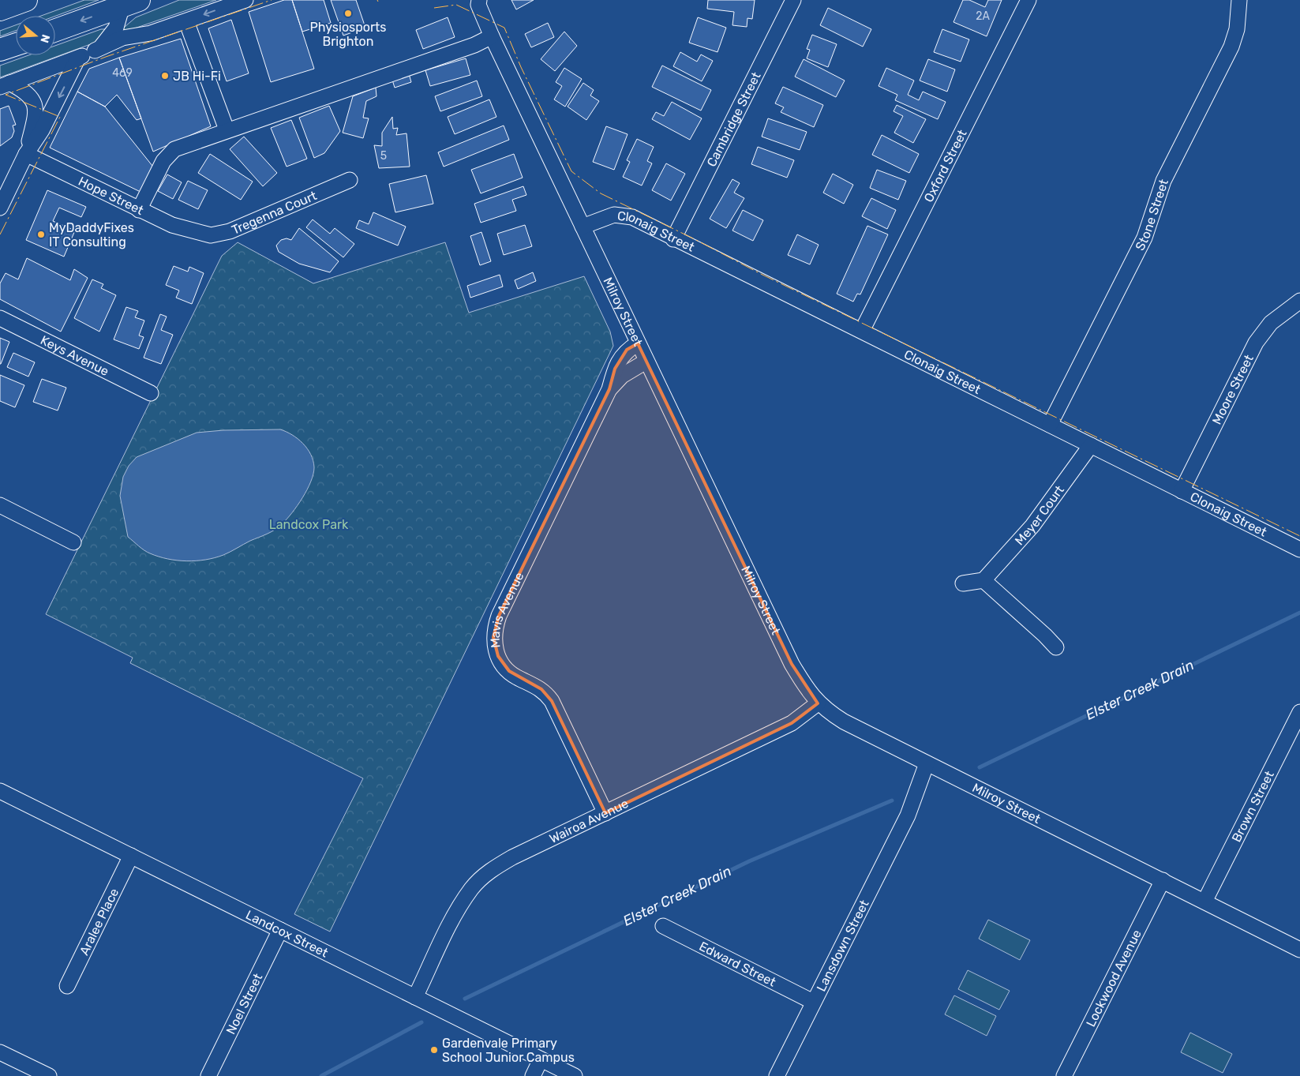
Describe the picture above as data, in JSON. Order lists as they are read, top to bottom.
{
  "streets": {
    "street": [
      "Cambridge Street",
      "Oxford Street",
      "Hope Street",
      "Tregenna Court",
      "Stone Street",
      "Clonaig Street",
      "Milroy Street",
      "Keys Avenue",
      "Moore Street",
      "Meyer Court",
      "Mavis Avenue",
      "Brown Street",
      "Wairoa Avenue",
      "Aralee Place",
      "Landcox Street",
      "Lansdown Street",
      "Edward Street",
      "Lockwood Avenue",
      "Noel Street"
    ]
  },
  "crossings": [
    ["Cambridge Street", "Clonaig Street"],
    ["Oxford Street", "Clonaig Street"],
    ["Hope Street", "Tregenna Court"],
    ["Stone Street", "Clonaig Street"],
    ["Clonaig Street", "Milroy Street"],
    ["Clonaig Street", "Moore Street"],
    ["Clonaig Street", "Meyer Court"],
    ["Milroy Street", "Mavis Avenue"],
    ["Milroy Street", "Brown Street"],
    ["Milroy Street", "Wairoa Avenue"],
    ["Milroy Street", "Lansdown Street"],
    ["Milroy Street", "Lockwood Avenue"],
    ["Mavis Avenue", "Wairoa Avenue"],
    ["Wairoa Avenue", "Landcox Street"],
    ["Aralee Place", "Landcox Street"],
    ["Landcox Street", "Noel Street"],
    ["Lansdown Street", "Edward Street"]
  ],
  "water": ["Elster Creek Drain"],
  "parks": ["Landcox Park"],
  "places": [
    "Physiosports Brighton",
    "JB Hi-Fi",
    "MyDaddyFixes IT Consulting",
    "Gardenvale Primary School Junior Campus"
  ],
  "house_numbers": ["2A", "469", "5"],
  "north": "right"
}
